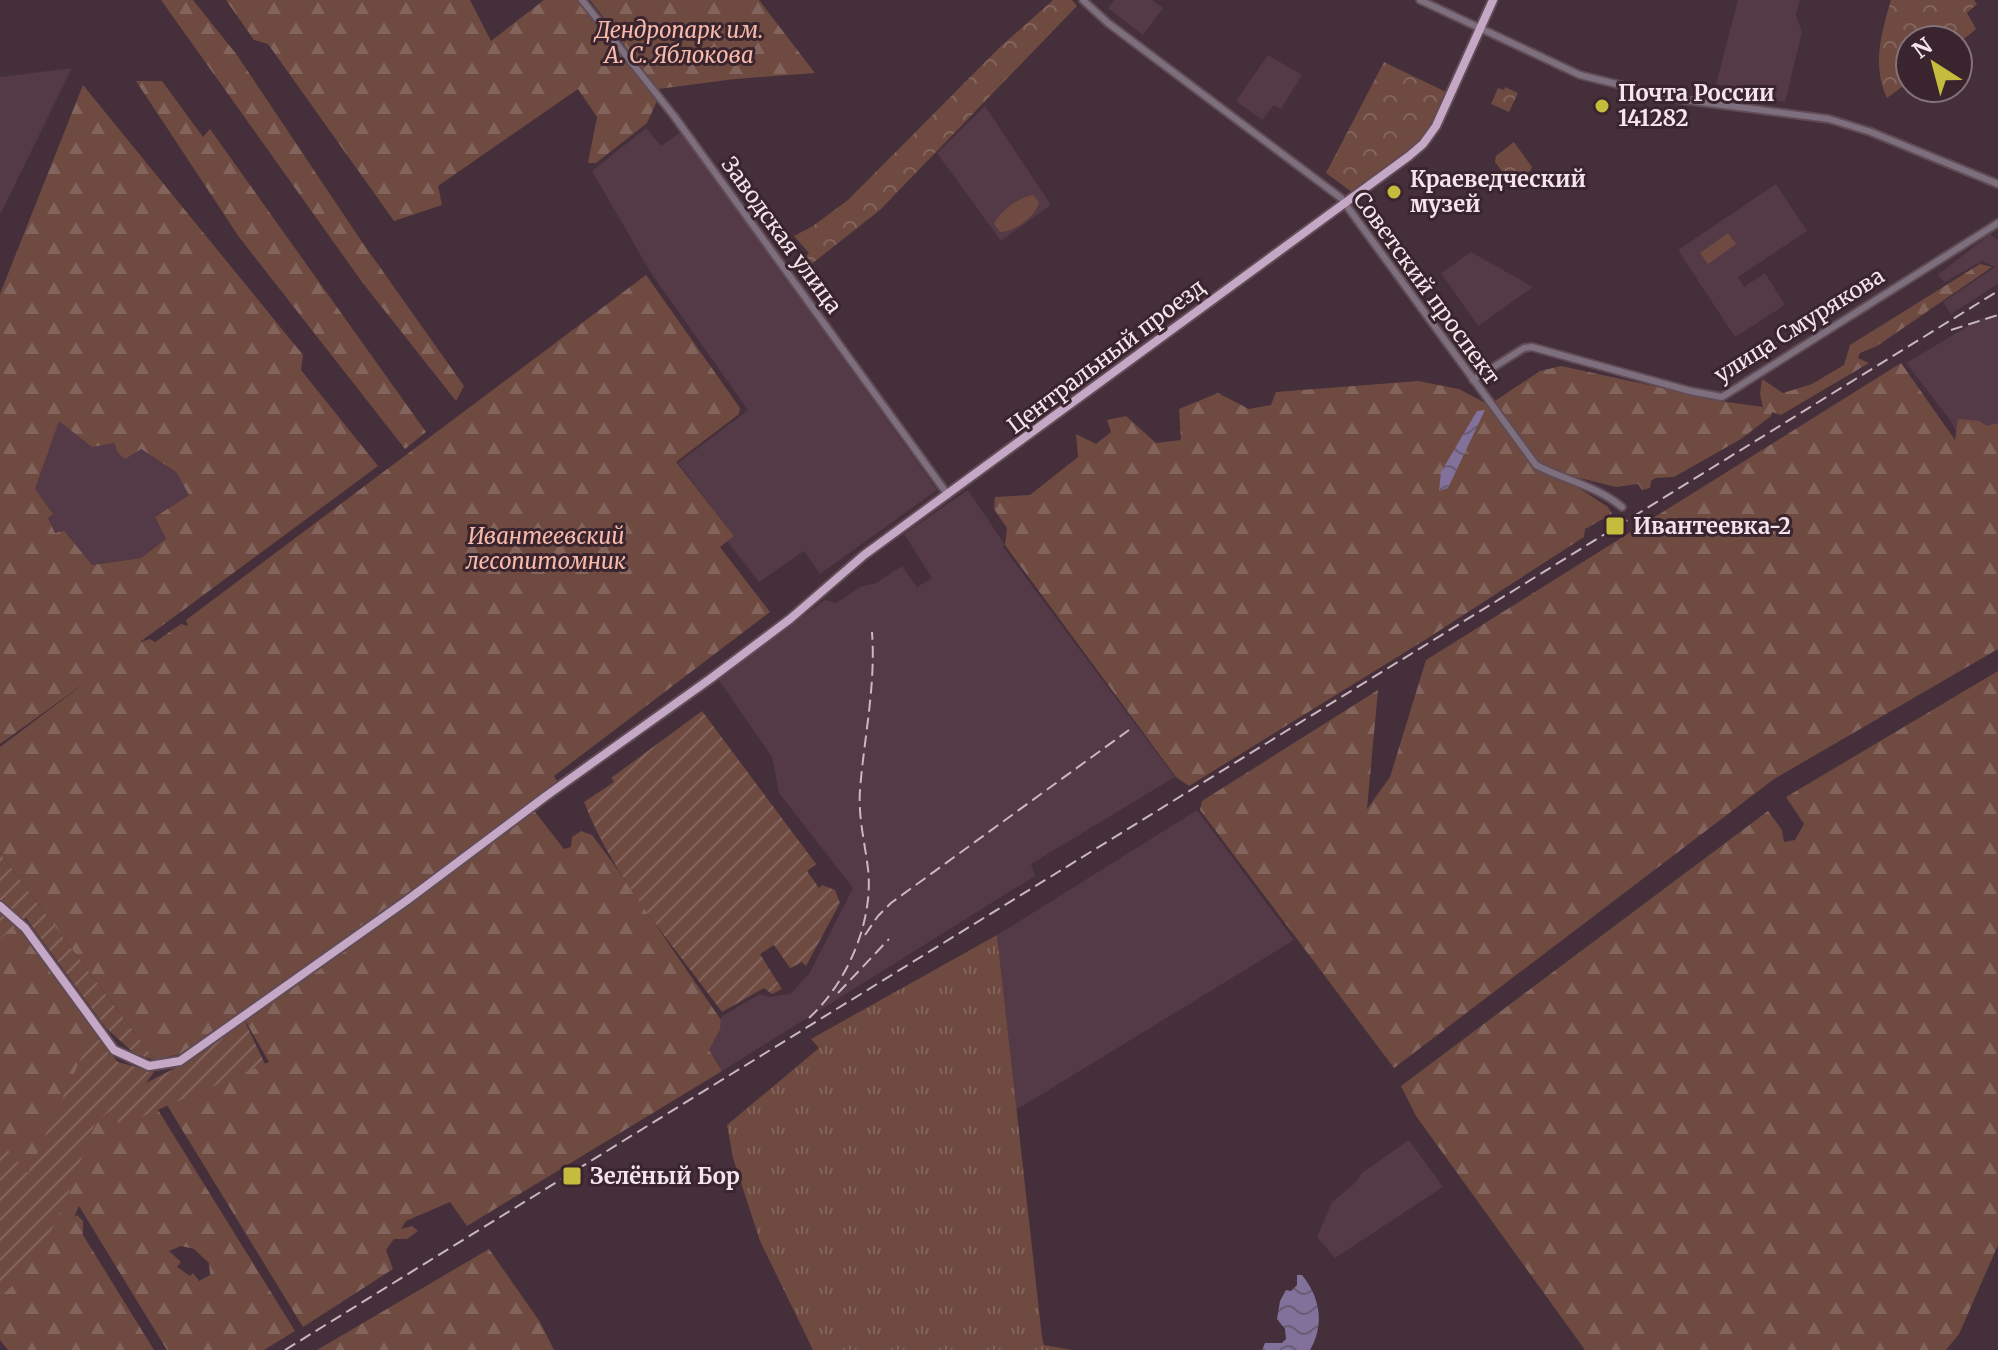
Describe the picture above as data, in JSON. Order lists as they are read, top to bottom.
{
  "streets": {
    "main road": ["Центральный проезд"],
    "street": ["Заводская улица", "Советский проспект", "улица Смурякова"]
  },
  "crossings": [
    ["Заводская улица", "Центральный проезд"],
    ["Советский проспект", "улица Смурякова"],
    ["Советский проспект", "Центральный проезд"]
  ],
  "parks": ["Дендропарк им. А. С. Яблокова", "Ивантеевский лесопитомник"],
  "places": {
    "other": ["Почта России 141282", "Краеведческий музей"],
    "transit": ["Ивантеевка-2", "Зелёный Бор"]
  },
  "north": "top left"
}
